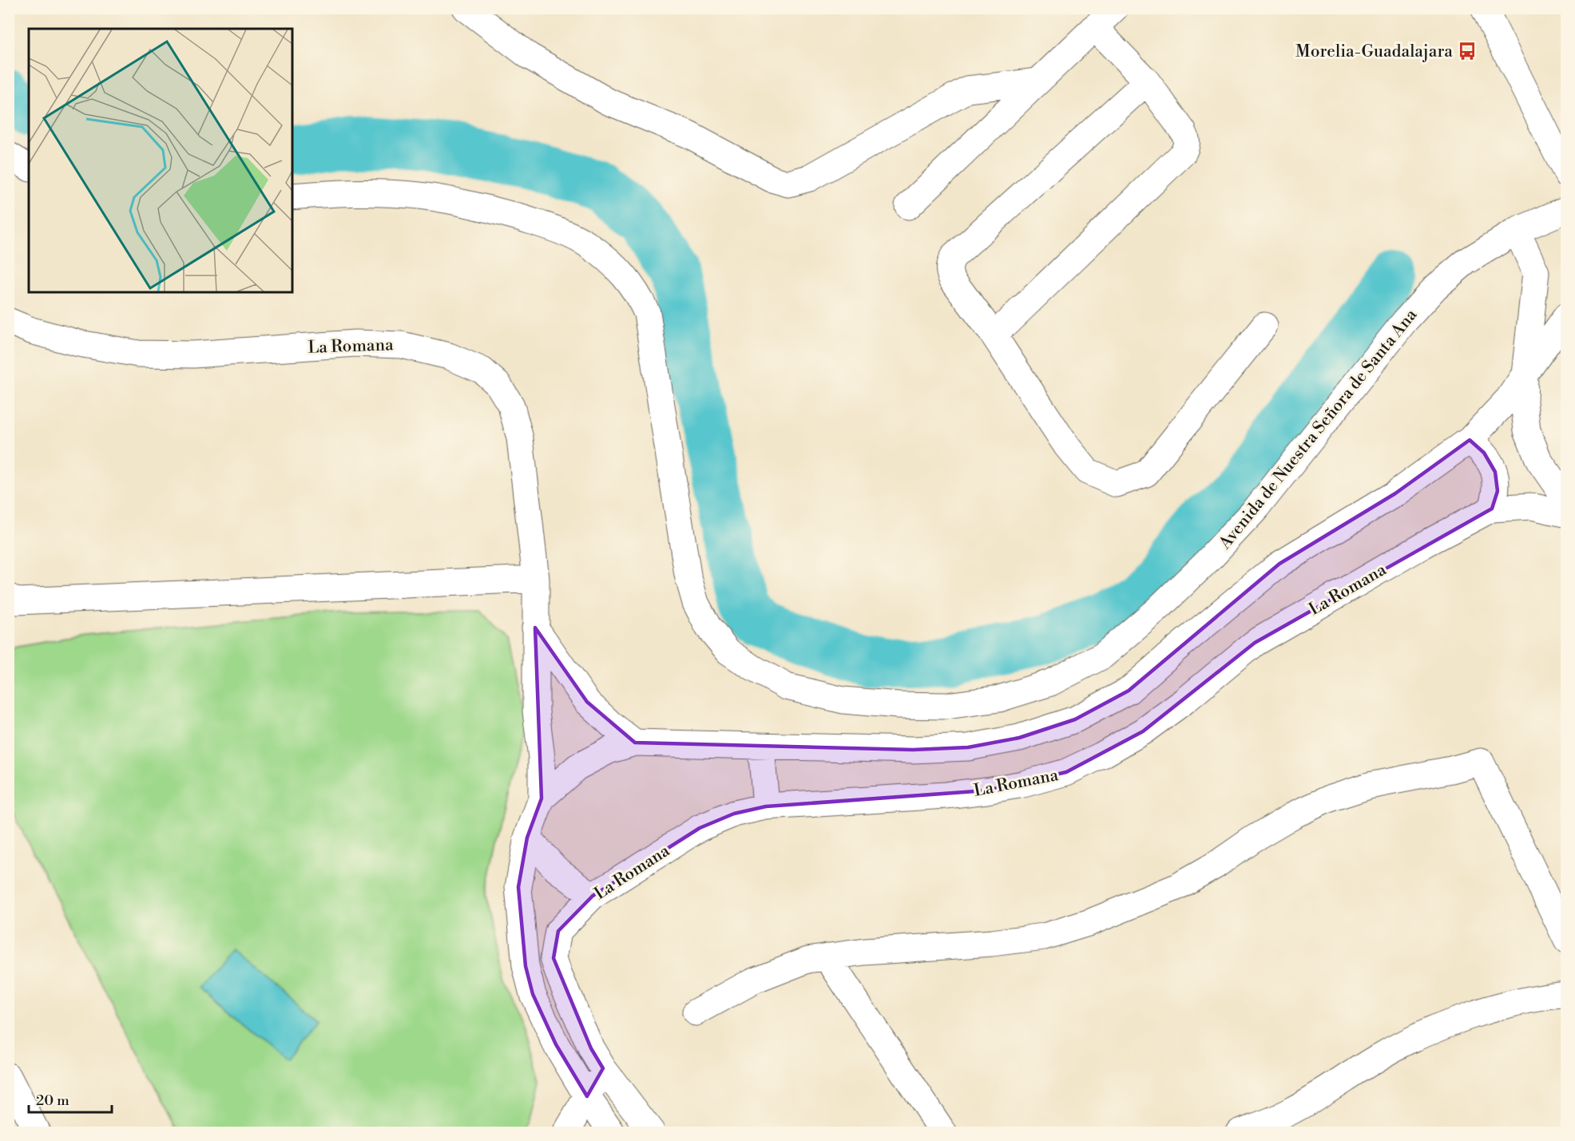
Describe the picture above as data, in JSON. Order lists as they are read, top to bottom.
{
  "streets": {
    "main road": ["La Romana", "Avenida de Nuestra Señora de Santa Ana"]
  },
  "crossings": [
    ["La Romana", "Avenida de Nuestra Señora de Santa Ana"]
  ],
  "places": {
    "bus stop": ["Morelia-Guadalajara"]
  },
  "scale_bar": "20 m"
}
